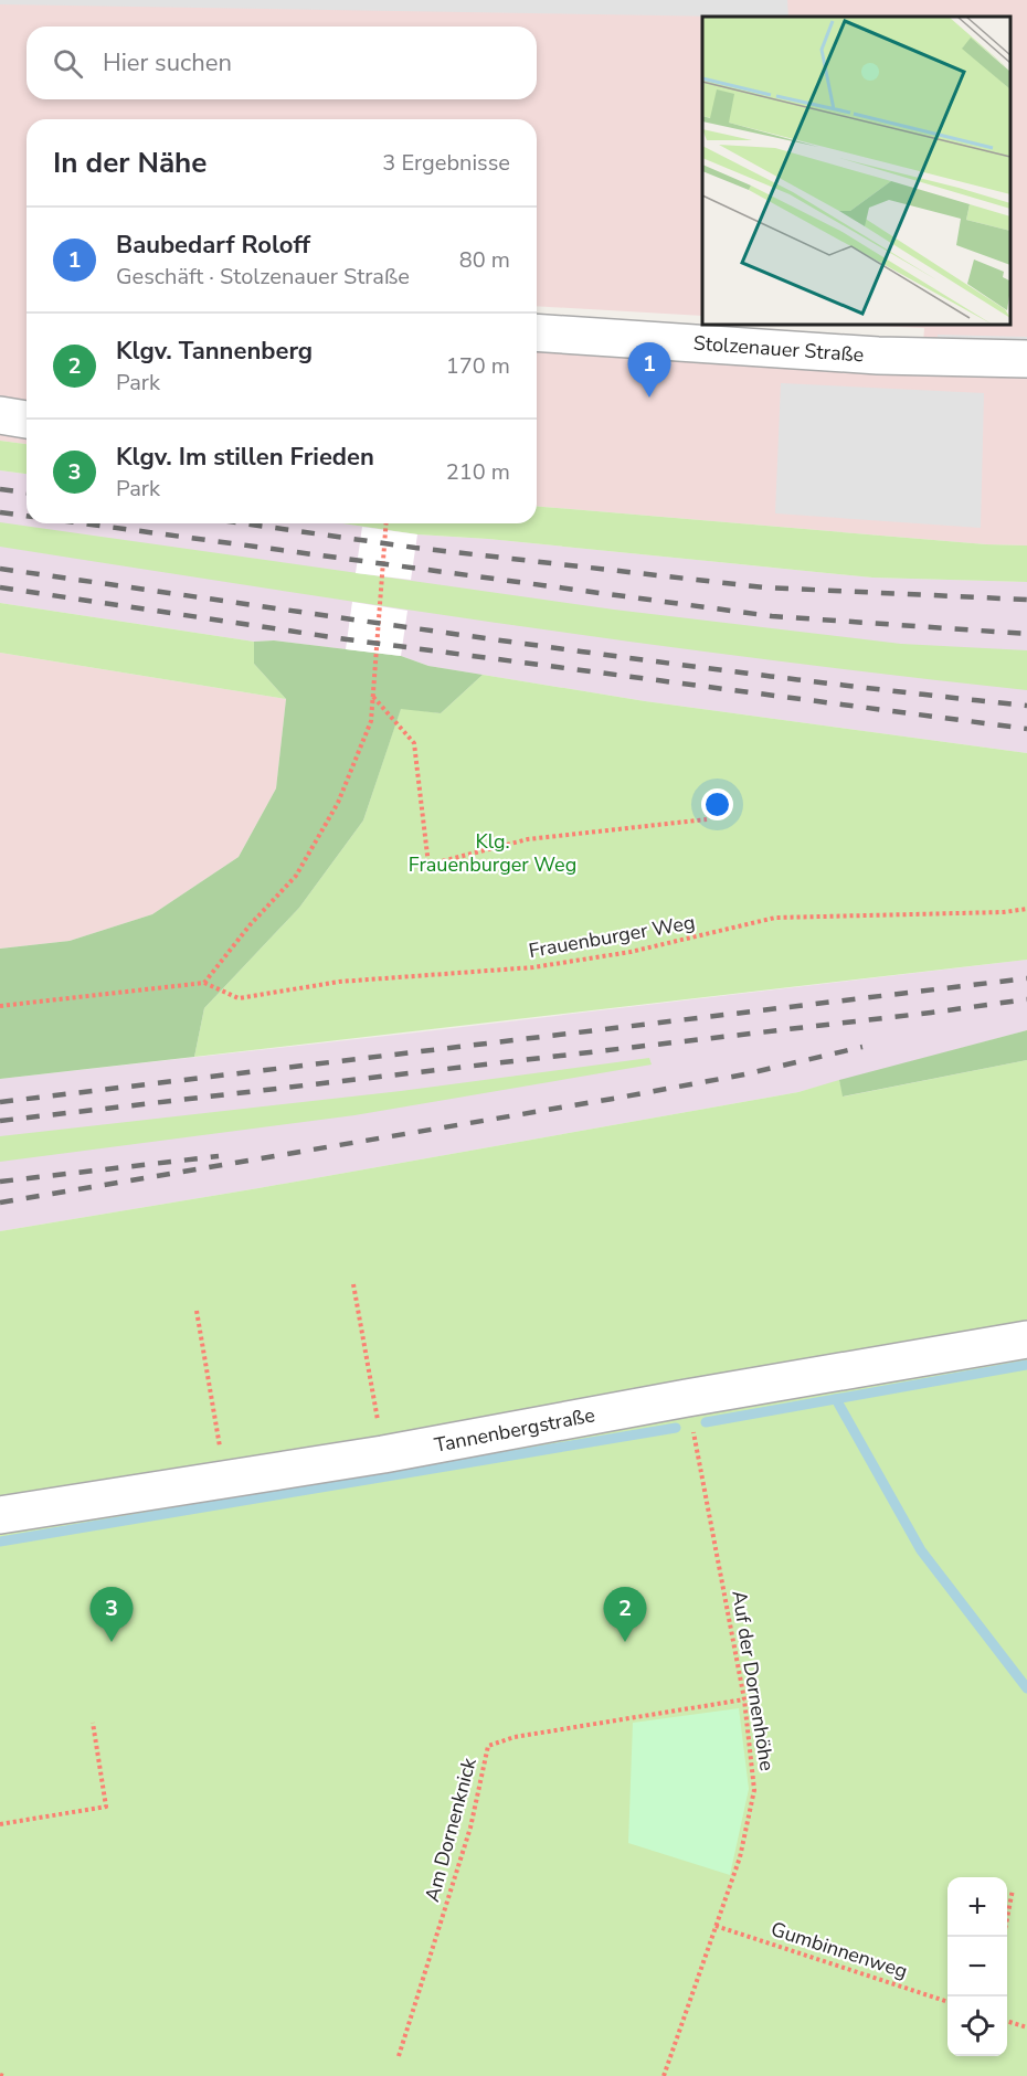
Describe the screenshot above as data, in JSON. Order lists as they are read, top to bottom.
{
  "streets": {
    "street": ["Stolzenauer Straße", "Tannenbergstraße"],
    "path": [
      "Frauenburger Weg",
      "Auf der Dornenhöhe",
      "Am Dornenknick",
      "Gumbinnenweg"
    ]
  },
  "crossings": [
    ["Tannenbergstraße", "Auf der Dornenhöhe"],
    ["Auf der Dornenhöhe", "Am Dornenknick"],
    ["Auf der Dornenhöhe", "Gumbinnenweg"]
  ],
  "parks": ["Klg. Frauenburger Weg"],
  "page": {
    "search": "Hier suchen",
    "heading": ["In der Nähe", "3 Ergebnisse"],
    "list": [
      {
        "mark": "1",
        "name": "Baubedarf Roloff",
        "note": "Geschäft · Stolzenauer Straße",
        "value": "80 m"
      },
      {
        "mark": "2",
        "name": "Klgv. Tannenberg",
        "note": "Park",
        "value": "170 m"
      },
      {
        "mark": "3",
        "name": "Klgv. Im stillen Frieden",
        "note": "Park",
        "value": "210 m"
      }
    ],
    "pins": ["1", "2", "3"],
    "map_buttons": ["+", "−"]
  }
}
